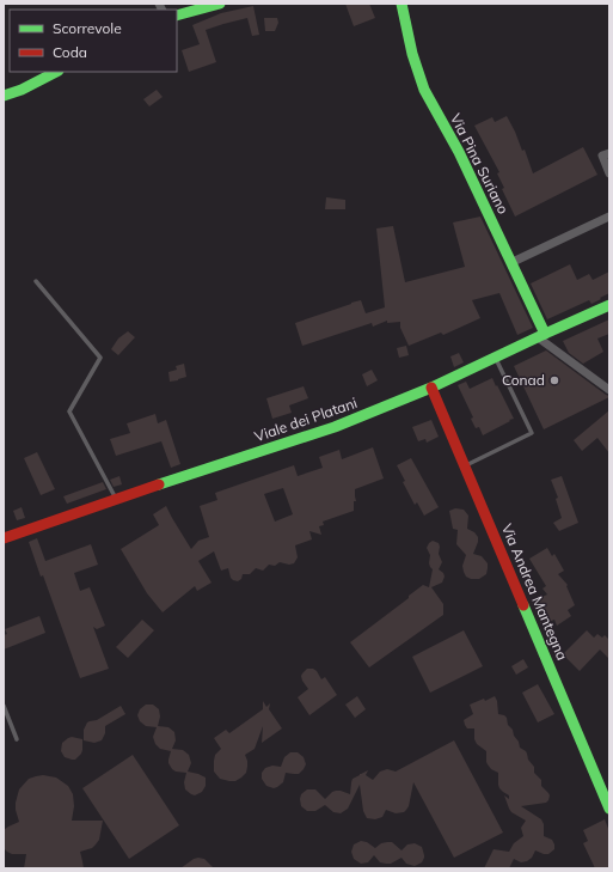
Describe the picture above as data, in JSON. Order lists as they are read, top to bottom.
{
  "streets": {
    "street": ["Via Pina Suriano", "Viale dei Platani", "Via Andrea Mantegna"]
  },
  "crossings": [
    ["Via Pina Suriano", "Viale dei Platani"],
    ["Viale dei Platani", "Via Andrea Mantegna"]
  ],
  "places": ["Conad"],
  "legend": ["Scorrevole", "Coda"]
}
